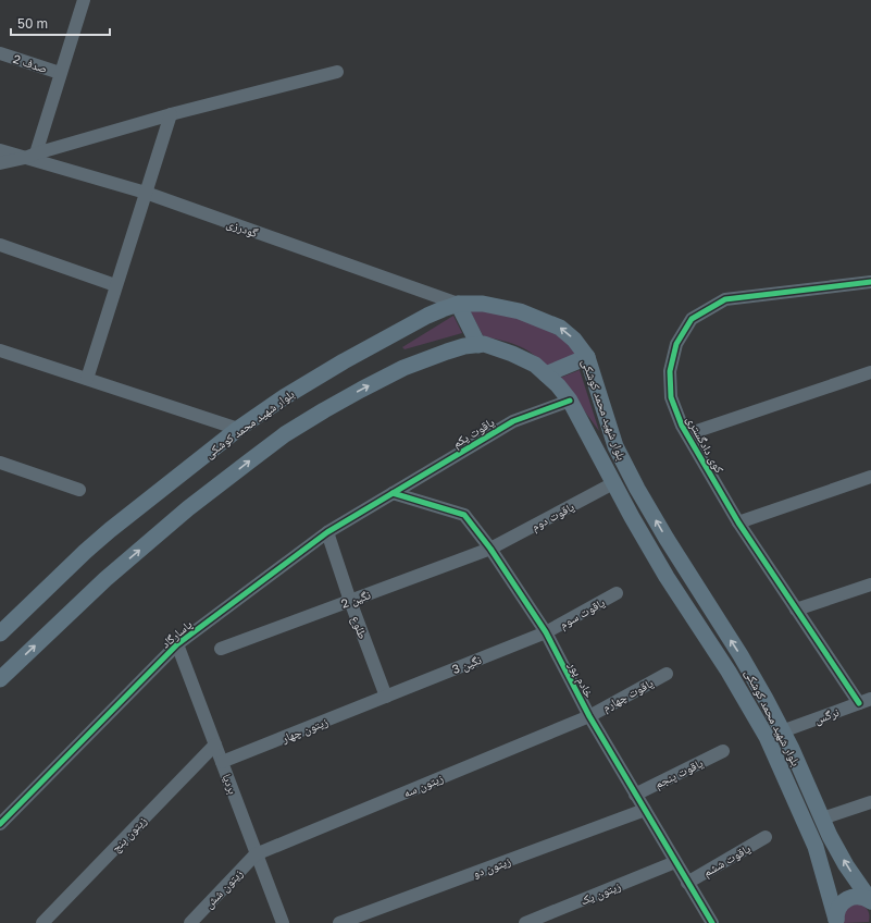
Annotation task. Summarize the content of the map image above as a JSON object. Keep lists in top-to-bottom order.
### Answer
{
  "streets": {
    "main road": ["بلوار شهید محمد کوشکی"],
    "street": [
      "صدف 2",
      "گودرزی",
      "یاقوت یکم",
      "کوی دادگستری",
      "یاقوت دوم",
      "نگین 2",
      "یاقوت سوم",
      "طلوع",
      "پاسارگاد",
      "نگین 3",
      "خادم پور",
      "یاقوت چهارم",
      "نرگس",
      "زیتون چهار",
      "یاقوت پنجم",
      "بردیا",
      "زیتون سه",
      "زیتون پنج",
      "یاقوت ششم",
      "زیتون دو",
      "زیتون شش",
      "زیتون یک"
    ]
  },
  "crossings": [
    ["گودرزی", "بلوار شهید محمد کوشکی"],
    ["بلوار شهید محمد کوشکی", "یاقوت یکم"],
    ["بلوار شهید محمد کوشکی", "یاقوت دوم"],
    ["بلوار شهید محمد کوشکی", "نرگس"],
    ["یاقوت یکم", "پاسارگاد"],
    ["یاقوت یکم", "خادم پور"],
    ["کوی دادگستری", "نرگس"],
    ["یاقوت دوم", "نگین 2"],
    ["یاقوت دوم", "خادم پور"],
    ["نگین 2", "طلوع"],
    ["نگین 2", "خادم پور"],
    ["یاقوت سوم", "نگین 3"],
    ["یاقوت سوم", "خادم پور"],
    ["طلوع", "پاسارگاد"],
    ["طلوع", "نگین 3"],
    ["طلوع", "زیتون چهار"],
    ["پاسارگاد", "خادم پور"],
    ["پاسارگاد", "بردیا"],
    ["نگین 3", "خادم پور"],
    ["نگین 3", "زیتون چهار"],
    ["خادم پور", "یاقوت چهارم"],
    ["خادم پور", "یاقوت پنجم"],
    ["خادم پور", "زیتون سه"],
    ["خادم پور", "یاقوت ششم"],
    ["خادم پور", "زیتون دو"],
    ["خادم پور", "زیتون یک"],
    ["یاقوت چهارم", "زیتون سه"],
    ["زیتون چهار", "بردیا"],
    ["بردیا", "زیتون سه"],
    ["بردیا", "زیتون پنج"],
    ["بردیا", "زیتون شش"],
    ["زیتون سه", "زیتون شش"]
  ],
  "scale_bar": "50 m"
}
